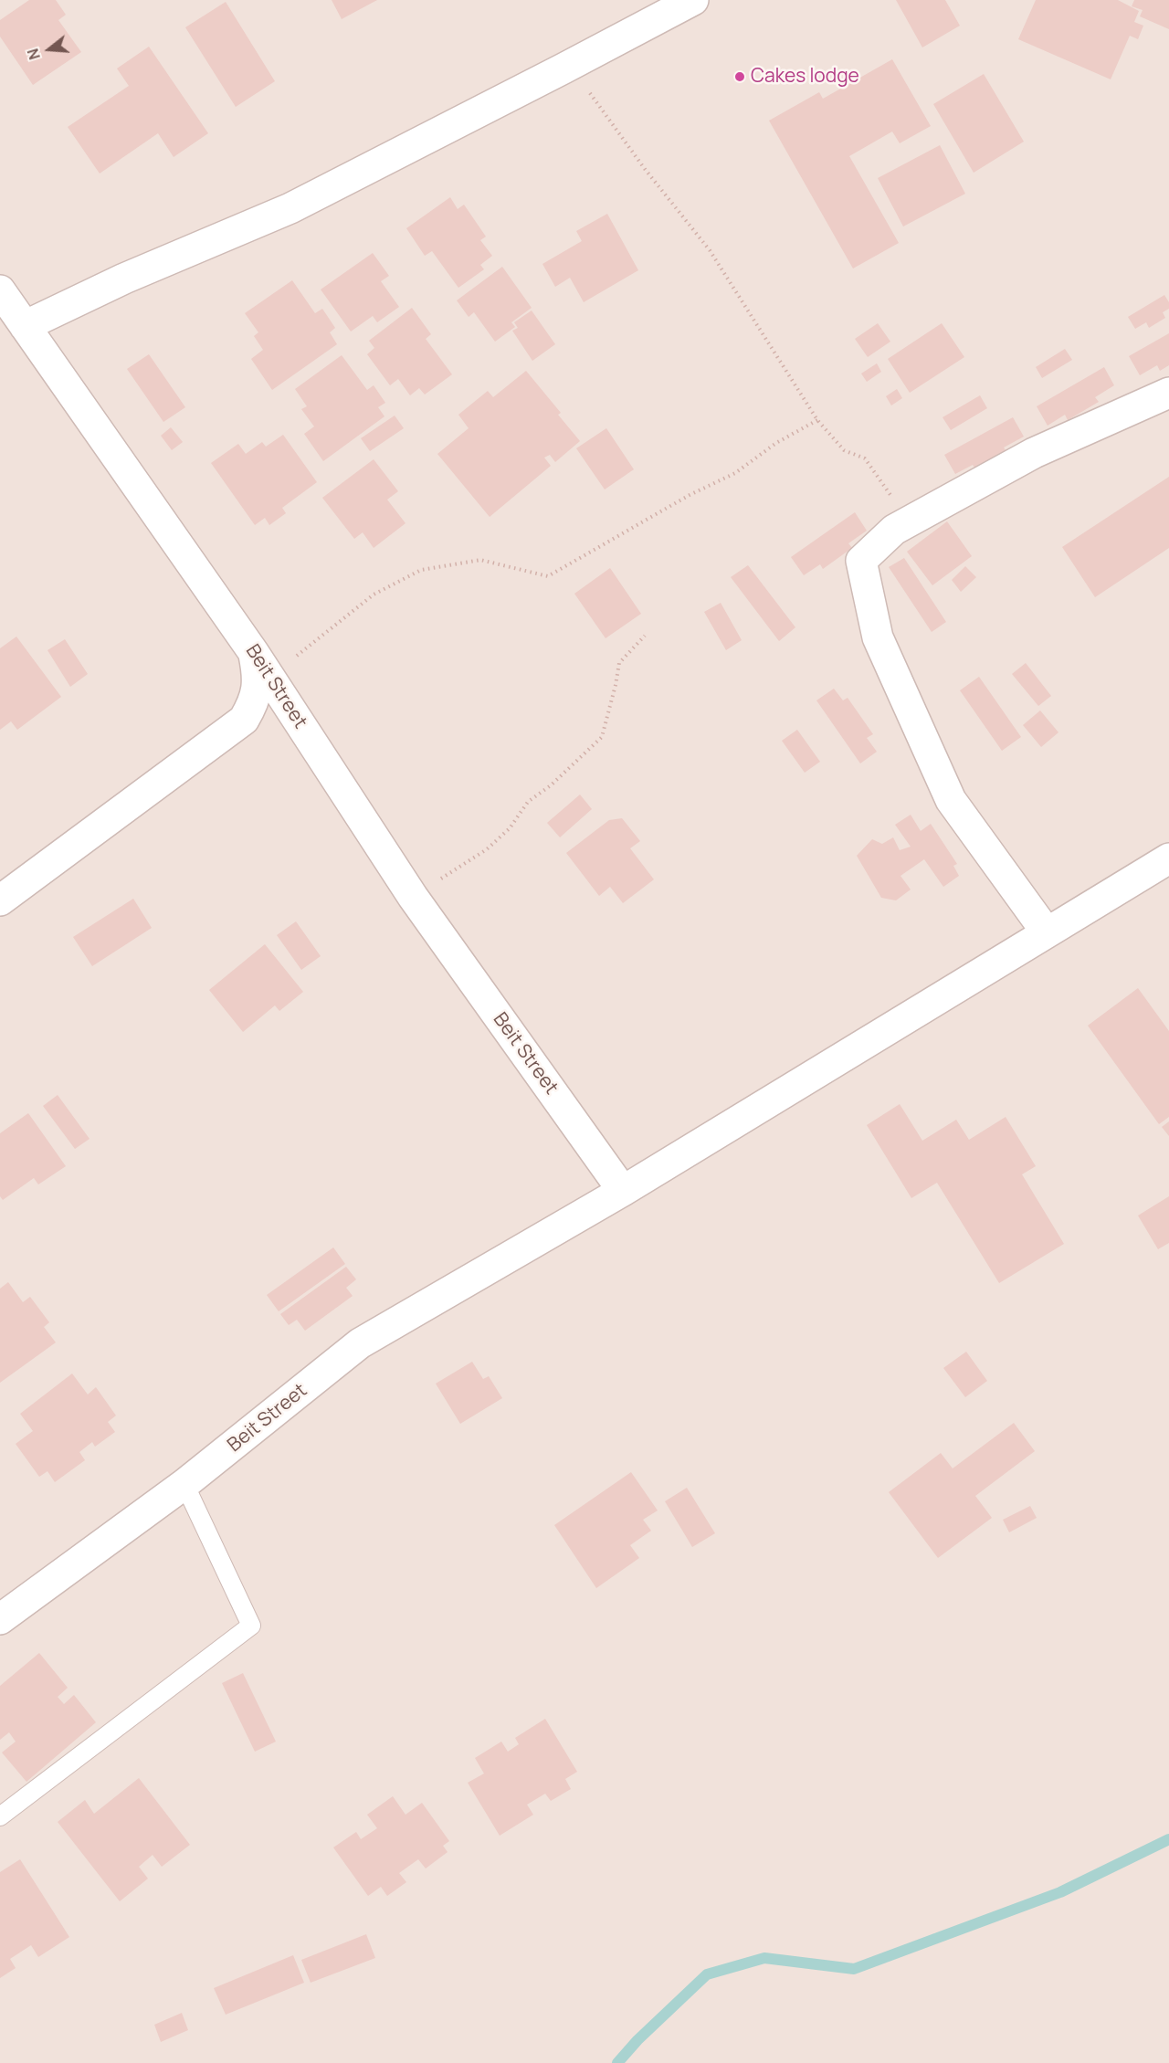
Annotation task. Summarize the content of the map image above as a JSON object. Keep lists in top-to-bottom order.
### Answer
{
  "streets": {
    "street": ["Beit Street"]
  },
  "places": ["Cakes lodge"],
  "north": "left"
}
